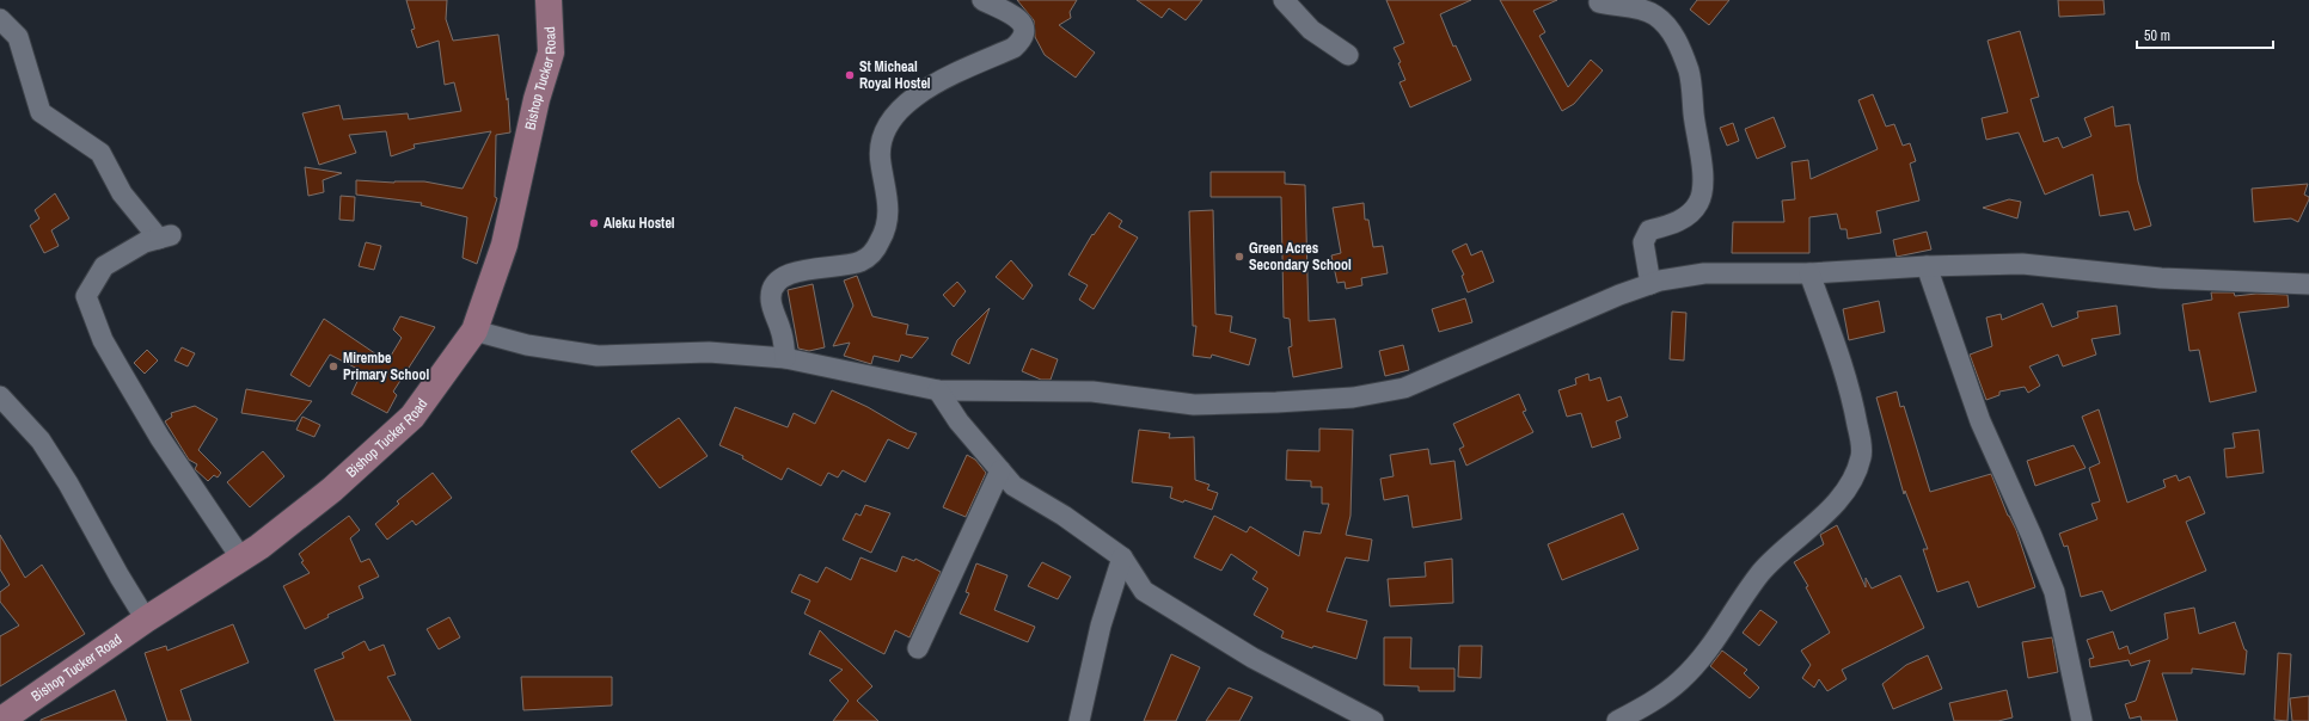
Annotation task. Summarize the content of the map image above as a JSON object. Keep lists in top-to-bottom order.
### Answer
{
  "streets": {
    "main road": ["Bishop Tucker Road"]
  },
  "places": [
    "St Micheal Royal Hostel",
    "Aleku Hostel",
    "Green Acres Secondary School",
    "Mirembe Primary School"
  ],
  "scale_bar": "50 m"
}
